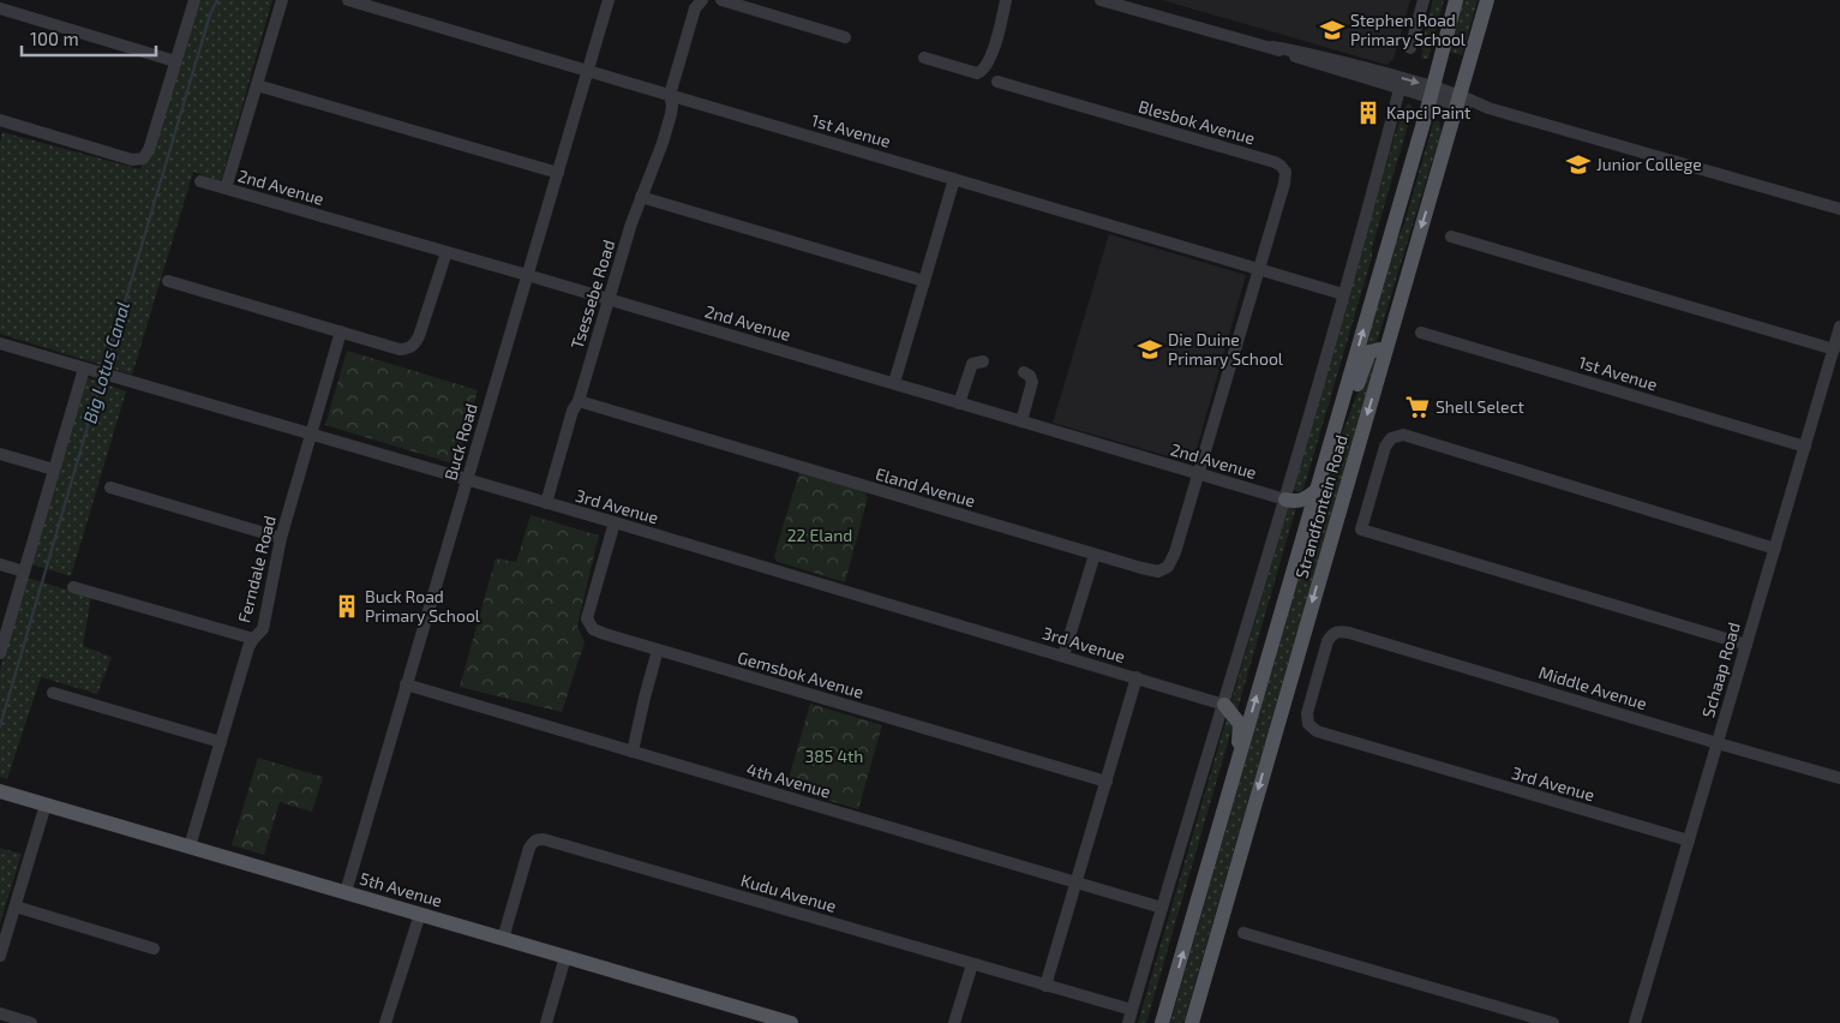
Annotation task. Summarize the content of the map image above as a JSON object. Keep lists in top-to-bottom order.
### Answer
{
  "streets": {
    "main road": ["Strandfontein Road", "5th Avenue"],
    "street": [
      "Blesbok Avenue",
      "1st Avenue",
      "2nd Avenue",
      "Tsessebe Road",
      "Buck Road",
      "Eland Avenue",
      "3rd Avenue",
      "Ferndale Road",
      "Schaap Road",
      "Gemsbok Avenue",
      "Middle Avenue",
      "4th Avenue",
      "Kudu Avenue"
    ]
  },
  "crossings": [
    ["Blesbok Avenue", "1st Avenue"],
    ["1st Avenue", "Tsessebe Road"],
    ["1st Avenue", "Buck Road"],
    ["1st Avenue", "Schaap Road"],
    ["2nd Avenue", "Tsessebe Road"],
    ["2nd Avenue", "Buck Road"],
    ["2nd Avenue", "Eland Avenue"],
    ["Tsessebe Road", "Eland Avenue"],
    ["Tsessebe Road", "3rd Avenue"],
    ["Buck Road", "3rd Avenue"],
    ["Buck Road", "4th Avenue"],
    ["Buck Road", "5th Avenue"],
    ["3rd Avenue", "Ferndale Road"],
    ["3rd Avenue", "Schaap Road"],
    ["3rd Avenue", "Gemsbok Avenue"],
    ["3rd Avenue", "Middle Avenue"],
    ["Ferndale Road", "5th Avenue"],
    ["Schaap Road", "Middle Avenue"],
    ["5th Avenue", "Kudu Avenue"]
  ],
  "water": ["Big Lotus Canal"],
  "parks": ["22 Eland", "385 4th"],
  "places": {
    "school or university": ["Stephen Road Primary School", "Junior College", "Die Duine Primary School"],
    "building": ["Kapci Paint", "Buck Road Primary School"],
    "supermarket": ["Shell Select"]
  },
  "scale_bar": "100 m"
}
